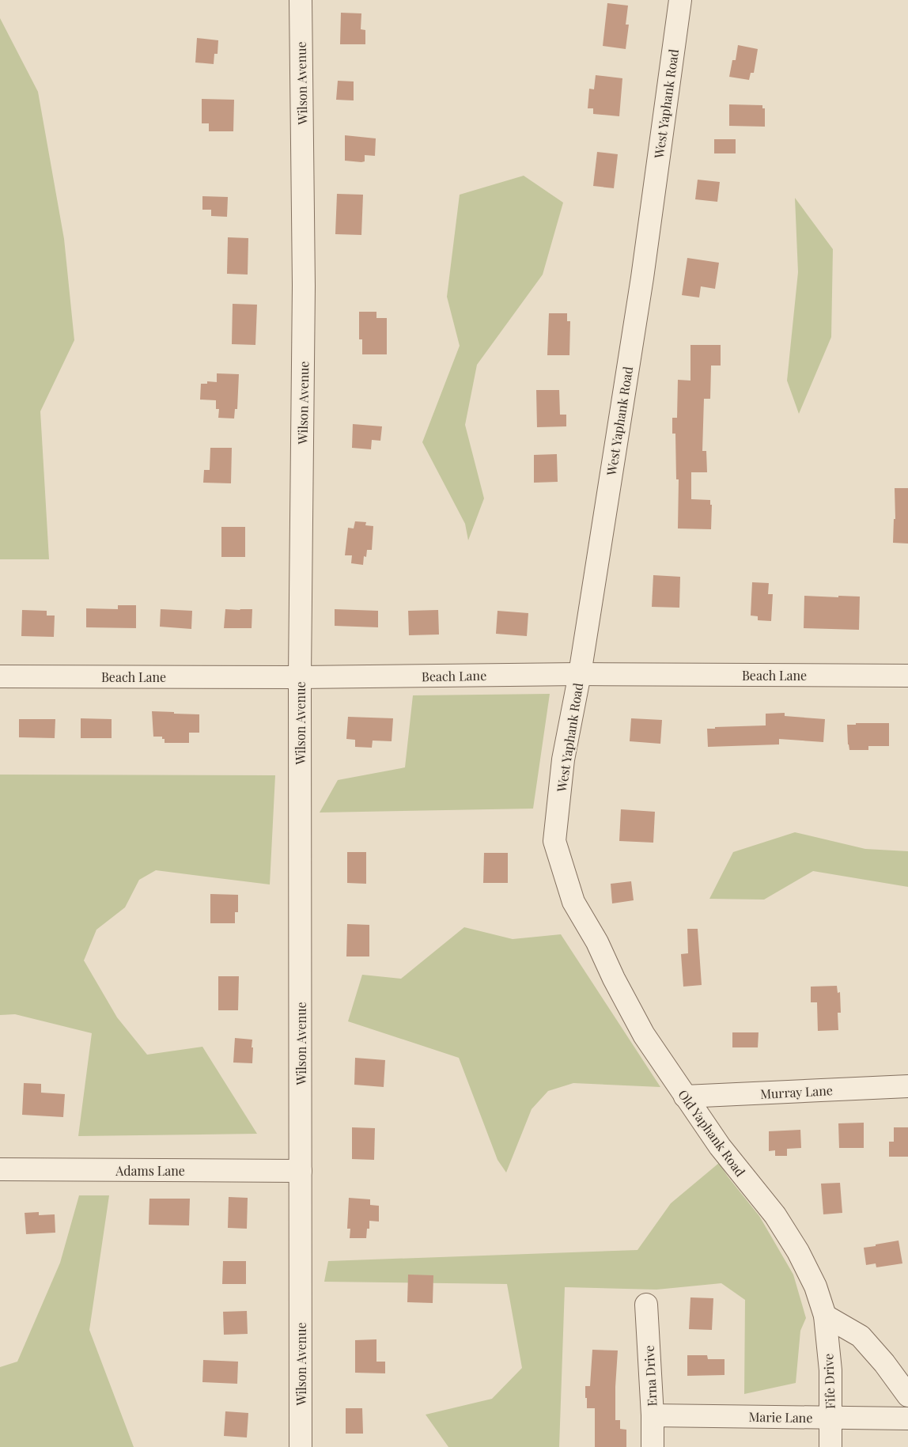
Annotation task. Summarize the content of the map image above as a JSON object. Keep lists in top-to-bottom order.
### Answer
{
  "streets": {
    "street": [
      "Wilson Avenue",
      "West Yaphank Road",
      "Beach Lane",
      "Murray Lane",
      "Old Yaphank Road",
      "Adams Lane",
      "Erna Drive",
      "Fife Drive",
      "Marie Lane"
    ]
  },
  "crossings": [
    ["Wilson Avenue", "Beach Lane"],
    ["Wilson Avenue", "Adams Lane"],
    ["West Yaphank Road", "Beach Lane"],
    ["West Yaphank Road", "Old Yaphank Road"],
    ["Murray Lane", "Old Yaphank Road"],
    ["Old Yaphank Road", "Fife Drive"],
    ["Erna Drive", "Marie Lane"],
    ["Fife Drive", "Marie Lane"]
  ]
}
